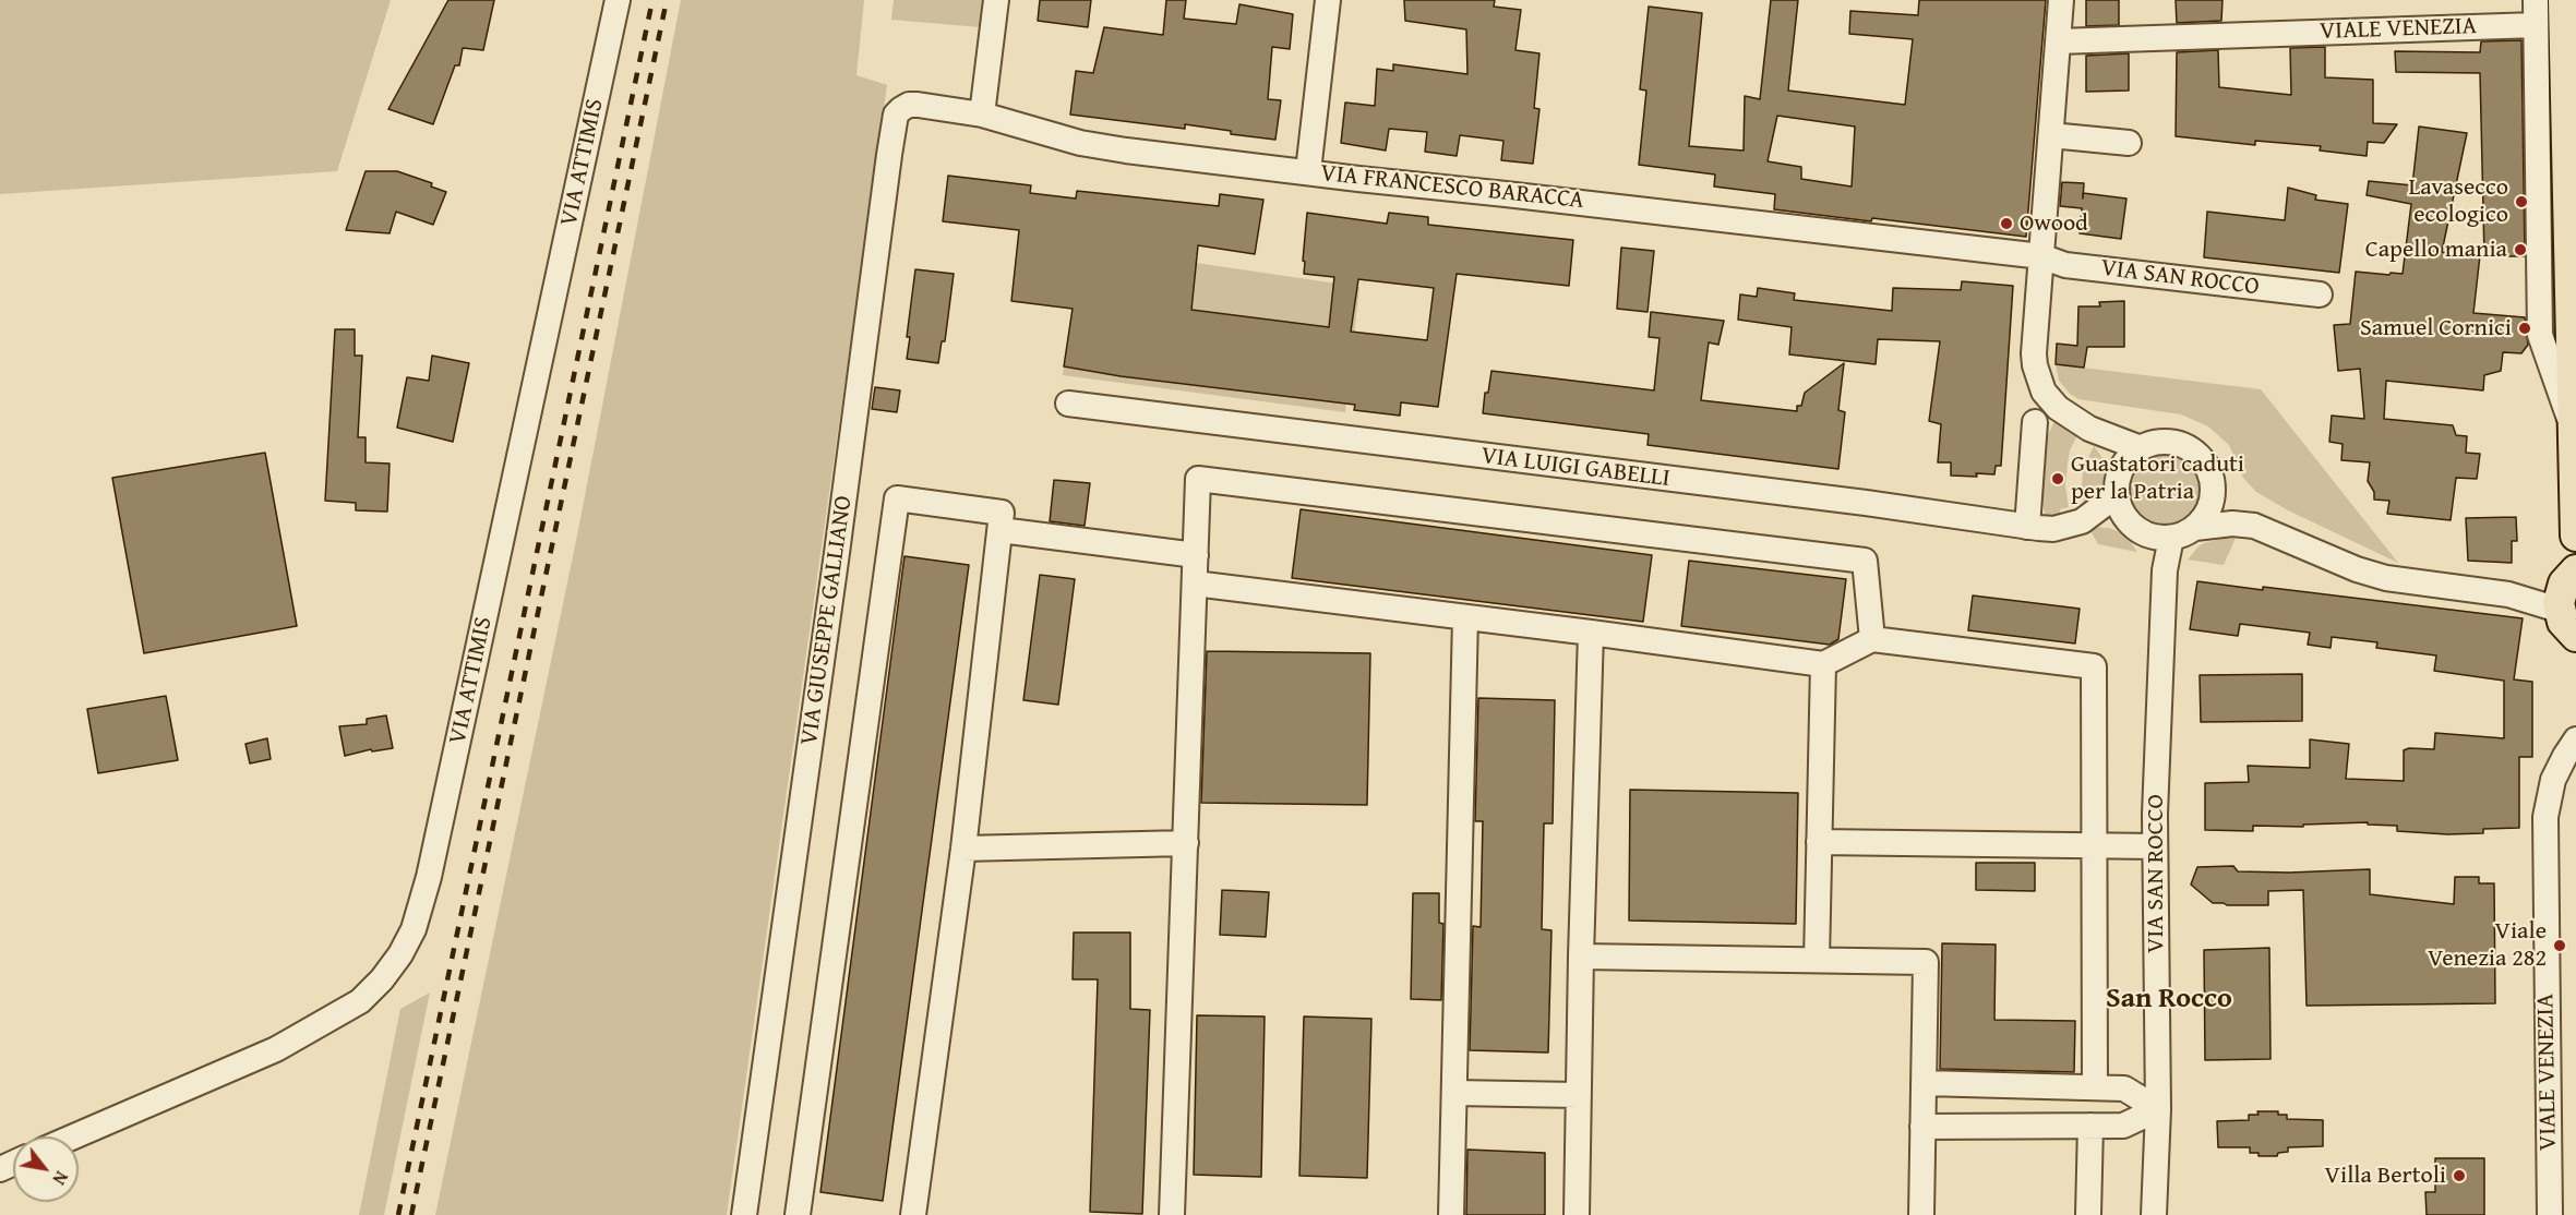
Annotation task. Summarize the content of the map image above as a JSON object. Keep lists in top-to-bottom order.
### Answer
{
  "streets": {
    "street": [
      "VIALE VENEZIA",
      "VIA ATTIMIS",
      "VIA FRANCESCO BARACCA",
      "VIA SAN ROCCO",
      "VIA LUIGI GABELLI",
      "VIA GIUSEPPE GALLIANO"
    ]
  },
  "crossings": [
    ["VIA FRANCESCO BARACCA", "VIA SAN ROCCO"],
    ["VIA FRANCESCO BARACCA", "VIA GIUSEPPE GALLIANO"],
    ["VIA SAN ROCCO", "VIA LUIGI GABELLI"]
  ],
  "districts": ["San Rocco"],
  "places": [
    "Lavasecco ecologico",
    "Owood",
    "Capello mania",
    "Samuel Cornici",
    "Guastatori caduti per la Patria",
    "Viale Venezia 282",
    "Villa Bertoli"
  ],
  "north": "bottom right"
}
